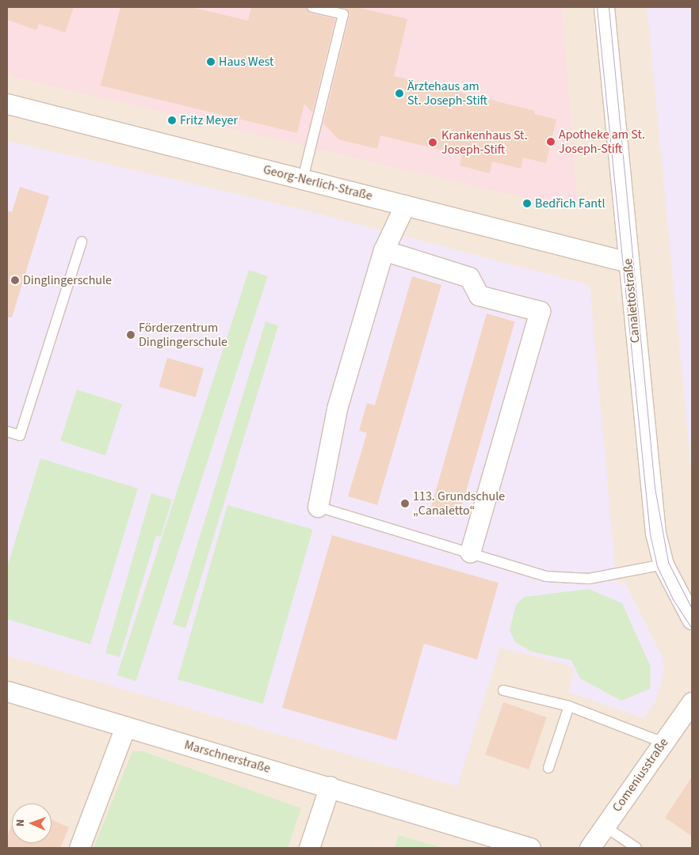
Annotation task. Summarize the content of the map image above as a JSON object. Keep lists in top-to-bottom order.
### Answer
{
  "streets": {
    "street": [
      "Georg-Nerlich-Straße",
      "Canalettostraße",
      "Marschnerstraße",
      "Comeniusstraße"
    ]
  },
  "crossings": [
    ["Georg-Nerlich-Straße", "Canalettostraße"]
  ],
  "places": [
    "Haus West",
    "Ärztehaus am St. Joseph-Stift",
    "Fritz Meyer",
    "Apotheke am St. Joseph-Stift",
    "Krankenhaus St. Joseph-Stift",
    "Bedřich Fantl",
    "Dinglingerschule",
    "Förderzentrum Dinglingerschule",
    "113. Grundschule „Canaletto“"
  ],
  "north": "left"
}
